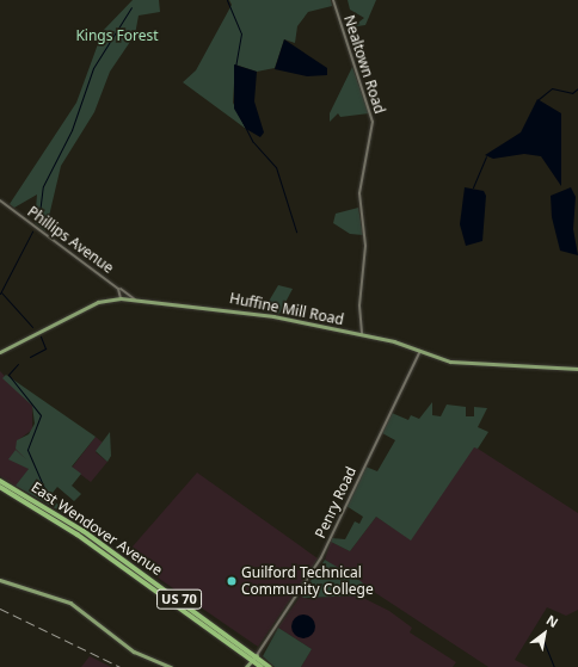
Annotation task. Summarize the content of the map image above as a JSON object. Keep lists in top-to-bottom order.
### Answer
{
  "streets": {
    "highway": ["East Wendover Avenue", "US 70"],
    "main road": ["Huffine Mill Road"],
    "street": ["Nealtown Road", "Phillips Avenue", "Penry Road"]
  },
  "crossings": [
    ["Nealtown Road", "Huffine Mill Road"],
    ["Phillips Avenue", "Huffine Mill Road"],
    ["Huffine Mill Road", "Penry Road"],
    ["Penry Road", "East Wendover Avenue"]
  ],
  "parks": ["Kings Forest"],
  "places": ["Guilford Technical Community College"],
  "north": "top right"
}
